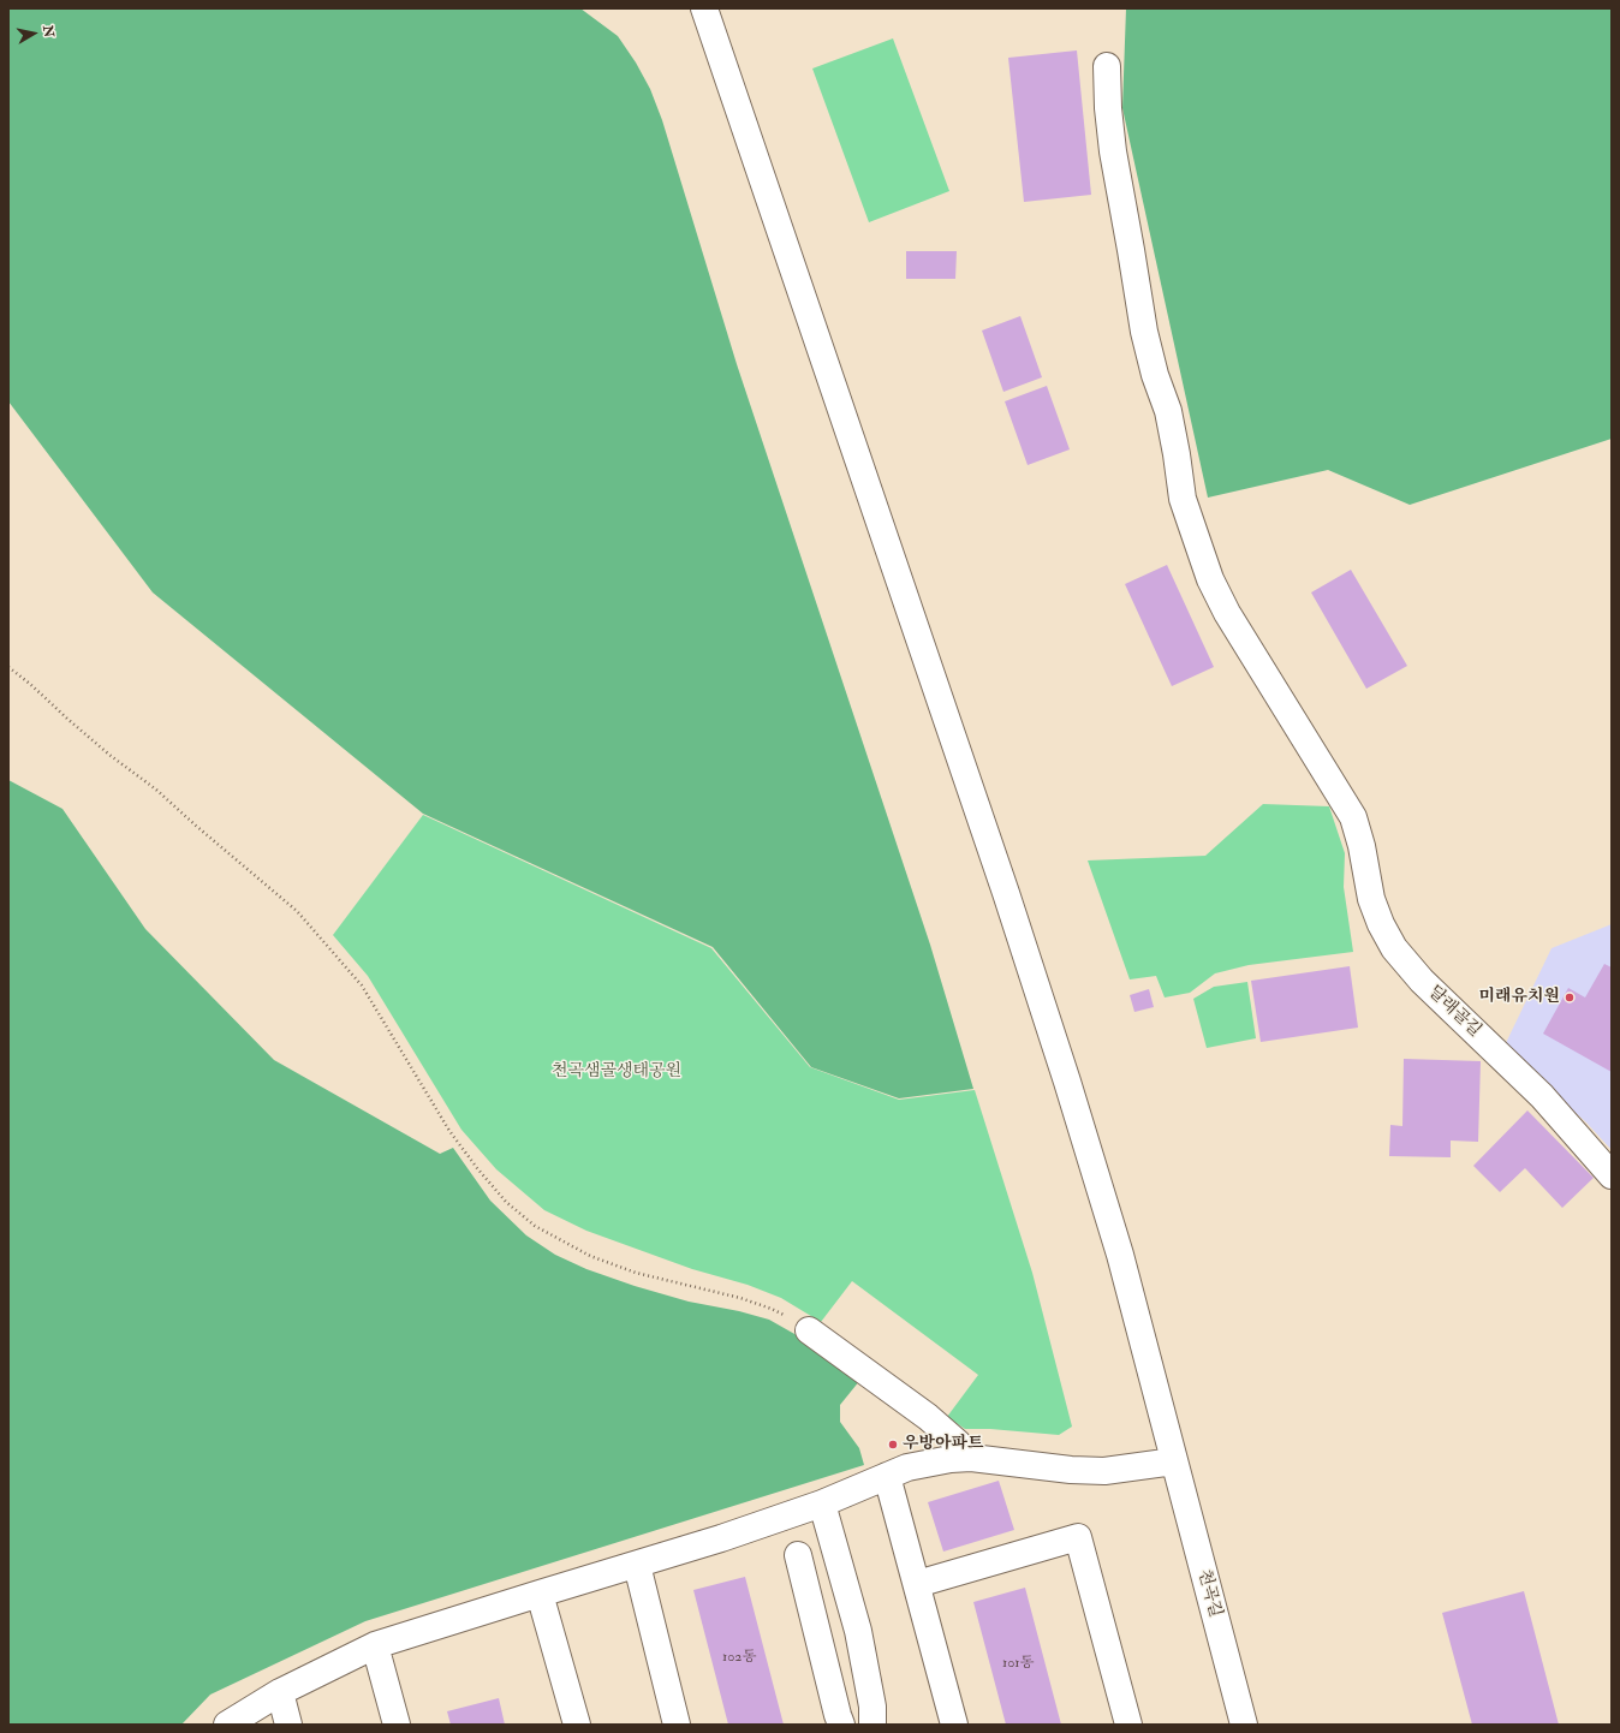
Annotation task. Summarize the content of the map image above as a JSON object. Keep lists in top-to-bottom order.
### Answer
{
  "streets": {
    "street": ["달래골길", "천곡길"]
  },
  "parks": ["천곡샘골생태공원"],
  "places": ["미래유치원", "우방아파트"],
  "house_numbers": ["102동", "101동"],
  "north": "right"
}
